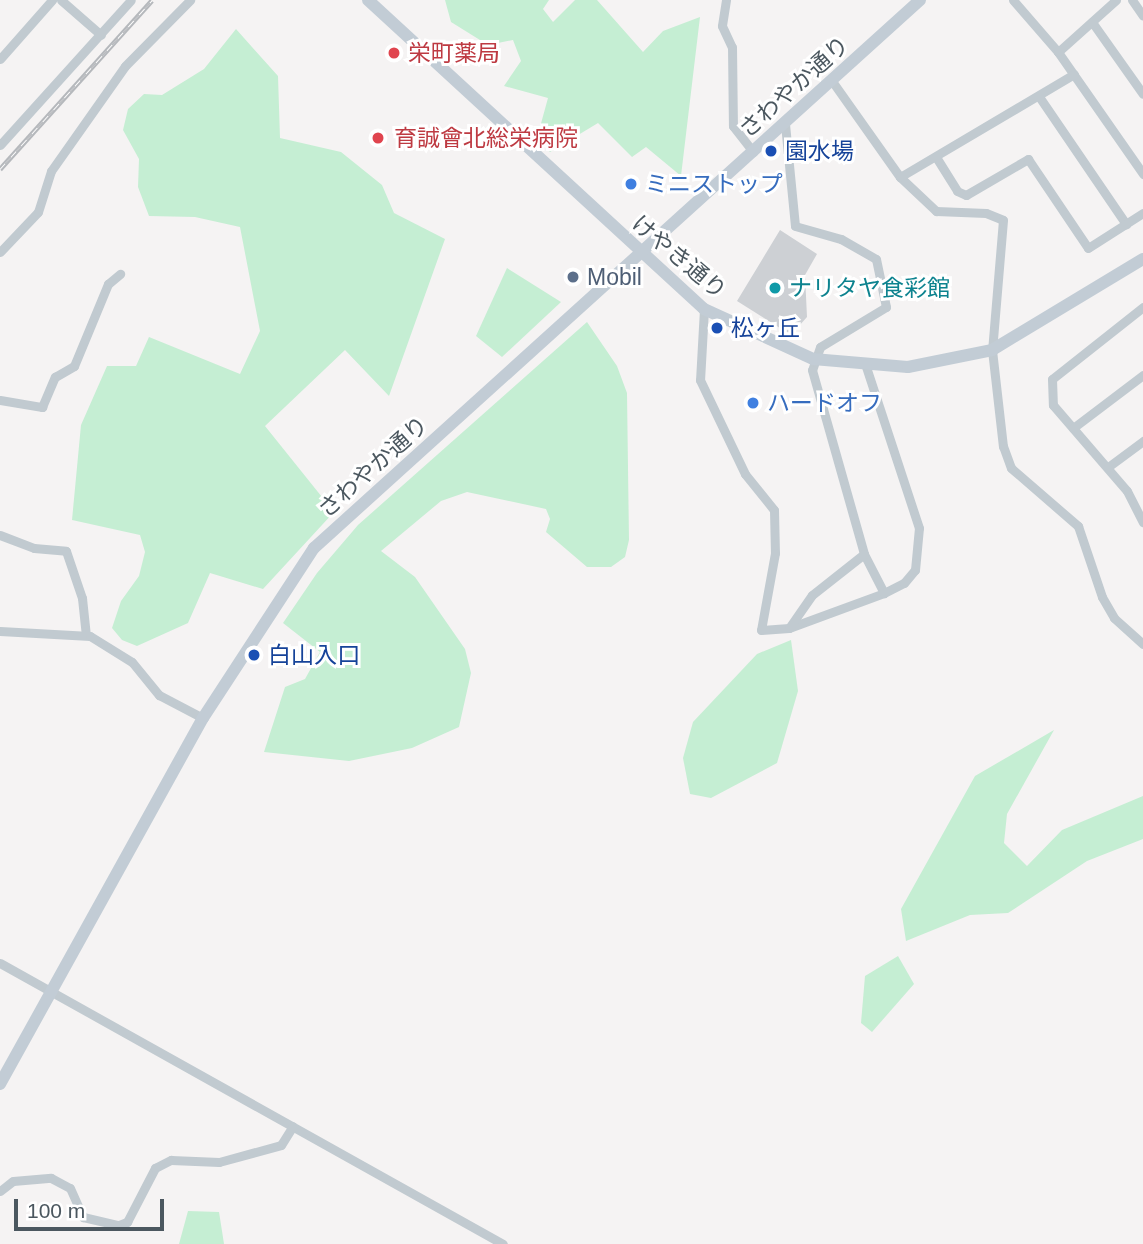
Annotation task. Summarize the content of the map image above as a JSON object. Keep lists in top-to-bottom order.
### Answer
{
  "streets": {
    "street": ["さわやか通り", "けやき通り"]
  },
  "crossings": [
    ["さわやか通り", "けやき通り"]
  ],
  "places": [
    "栄町薬局",
    "育誠會北総栄病院",
    "園水場",
    "ミニストップ",
    "Mobil",
    "ナリタヤ食彩館",
    "松ヶ丘",
    "ハードオフ",
    "白山入口"
  ],
  "scale_bar": "100 m"
}
